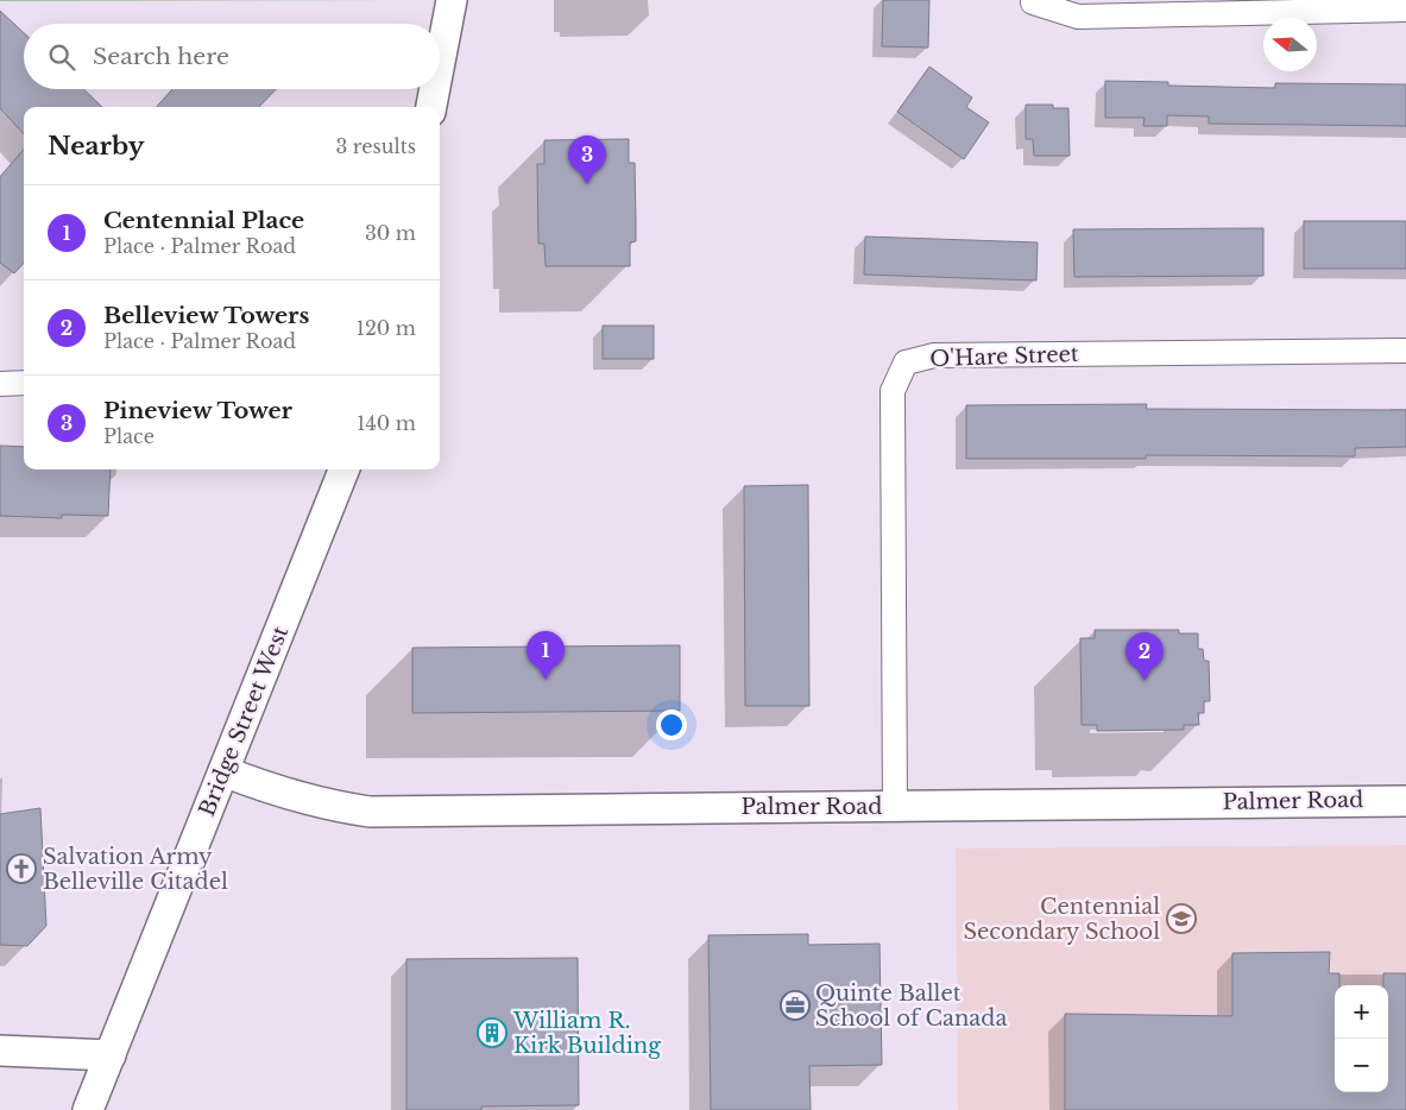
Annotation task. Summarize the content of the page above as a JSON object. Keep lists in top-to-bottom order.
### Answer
{
  "streets": {
    "street": ["O'Hare Street", "Bridge Street West", "Palmer Road"]
  },
  "crossings": [
    ["O'Hare Street", "Palmer Road"],
    ["Bridge Street West", "Palmer Road"]
  ],
  "places": {
    "church": ["Salvation Army Belleville Citadel"],
    "school or university": ["Centennial Secondary School"],
    "office": ["Quinte Ballet School of Canada"],
    "building": ["William R. Kirk Building"]
  },
  "north": "left",
  "page": {
    "search": "Search here",
    "heading": ["Nearby", "3 results"],
    "pins": ["3", "1", "2"],
    "list": [
      {
        "mark": "1",
        "name": "Centennial Place",
        "note": "Place · Palmer Road",
        "value": "30 m"
      },
      {
        "mark": "2",
        "name": "Belleview Towers",
        "note": "Place · Palmer Road",
        "value": "120 m"
      },
      {
        "mark": "3",
        "name": "Pineview Tower",
        "note": "Place",
        "value": "140 m"
      }
    ],
    "map_buttons": ["+", "−"]
  }
}
